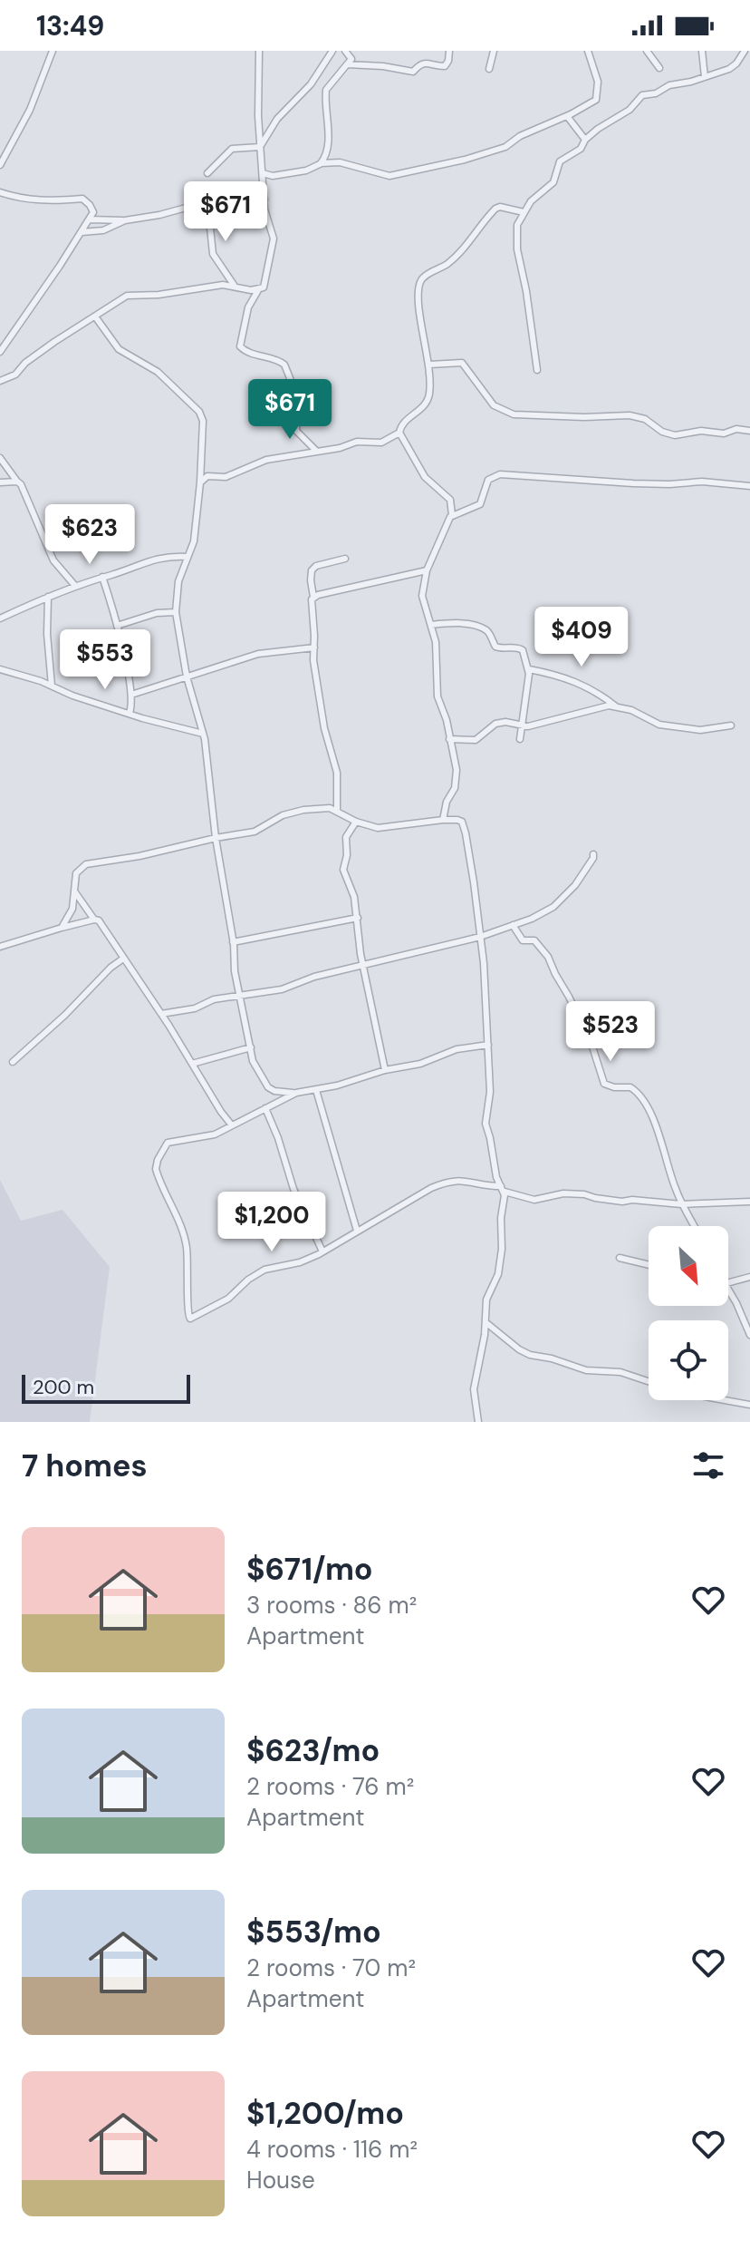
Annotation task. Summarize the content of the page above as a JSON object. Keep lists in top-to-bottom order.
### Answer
{
  "scale_bar": "200 m",
  "north": "bottom right",
  "page": {
    "status": "13:49",
    "price": [
      "$671",
      "$671",
      "$623",
      "$409",
      "$553",
      "$523",
      "$1,200"
    ],
    "scale": "200 m",
    "heading": "7 homes",
    "list": [
      {
        "name": "$671/mo",
        "note": "3 rooms · 86 m² · Apartment"
      },
      {
        "name": "$623/mo",
        "note": "2 rooms · 76 m² · Apartment"
      },
      {
        "name": "$553/mo",
        "note": "2 rooms · 70 m² · Apartment"
      },
      {
        "name": "$1,200/mo",
        "note": "4 rooms · 116 m² · House"
      }
    ]
  }
}
